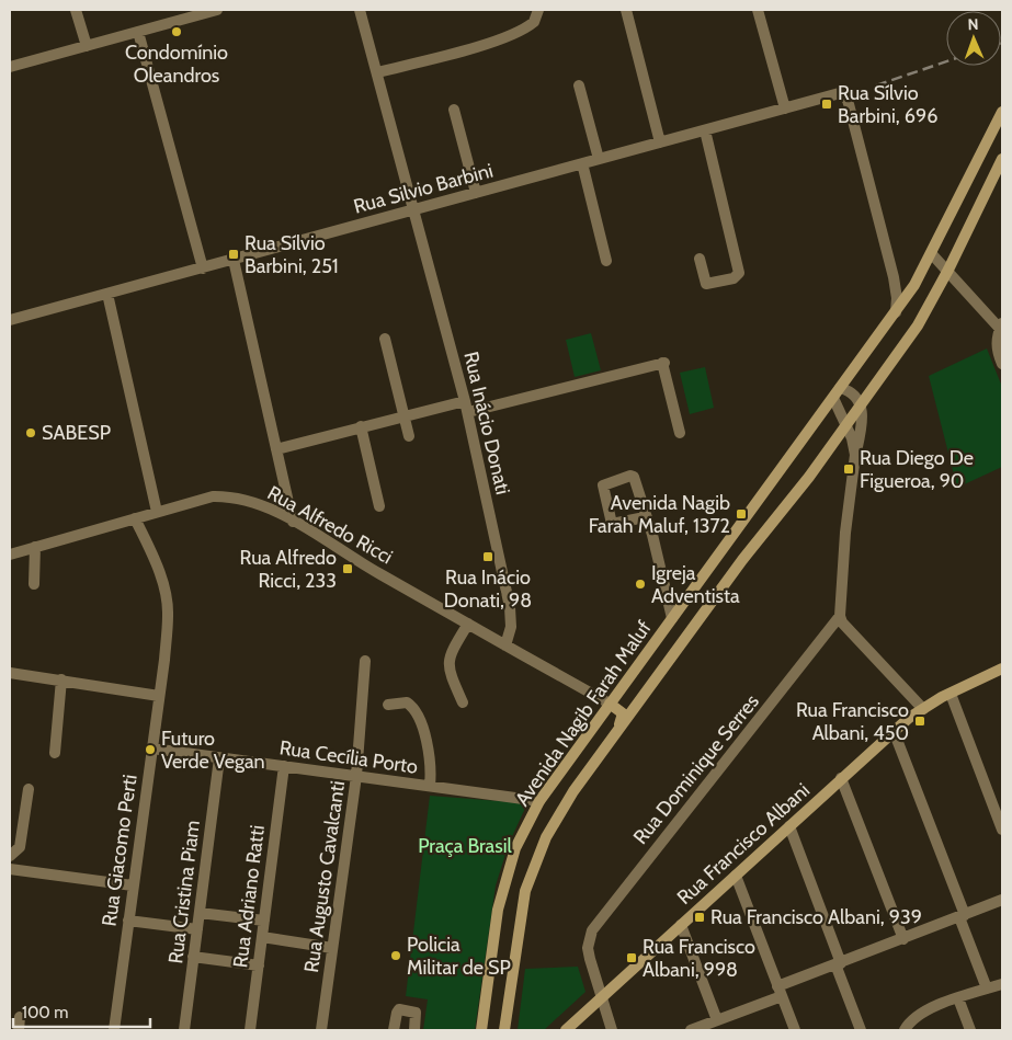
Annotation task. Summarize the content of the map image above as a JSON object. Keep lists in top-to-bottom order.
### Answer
{
  "streets": {
    "main road": ["Avenida Nagib Farah Maluf", "Rua Francisco Albani"],
    "street": [
      "Rua Silvio Barbini",
      "Rua Inácio Donati",
      "Rua Alfredo Ricci",
      "Rua Cecília Porto",
      "Rua Dominique Serres",
      "Rua Giacomo Perti",
      "Rua Augusto Cavalcanti",
      "Rua Cristina Piam",
      "Rua Adriano Ratti"
    ]
  },
  "crossings": [
    ["Rua Silvio Barbini", "Rua Inácio Donati"],
    ["Rua Inácio Donati", "Rua Alfredo Ricci"],
    ["Rua Alfredo Ricci", "Avenida Nagib Farah Maluf"],
    ["Rua Alfredo Ricci", "Rua Giacomo Perti"],
    ["Avenida Nagib Farah Maluf", "Rua Cecília Porto"],
    ["Rua Cecília Porto", "Rua Giacomo Perti"],
    ["Rua Cecília Porto", "Rua Augusto Cavalcanti"],
    ["Rua Cecília Porto", "Rua Cristina Piam"],
    ["Rua Cecília Porto", "Rua Adriano Ratti"],
    ["Rua Dominique Serres", "Rua Francisco Albani"]
  ],
  "parks": ["Praça Brasil"],
  "places": {
    "other": [
      "Condomínio Oleandros",
      "SABESP",
      "Igreja Adventista",
      "Futuro Verde Vegan",
      "Policia Militar de SP"
    ],
    "transit": [
      "Rua Sílvio Barbini, 696",
      "Rua Sílvio Barbini, 251",
      "Rua Diego De Figueroa, 90",
      "Avenida Nagib Farah Maluf, 1372",
      "Rua Inácio Donati, 98",
      "Rua Alfredo Ricci, 233",
      "Rua Francisco Albani, 450",
      "Rua Francisco Albani, 939",
      "Rua Francisco Albani, 998"
    ]
  },
  "scale_bar": "100 m",
  "north": "top"
}
